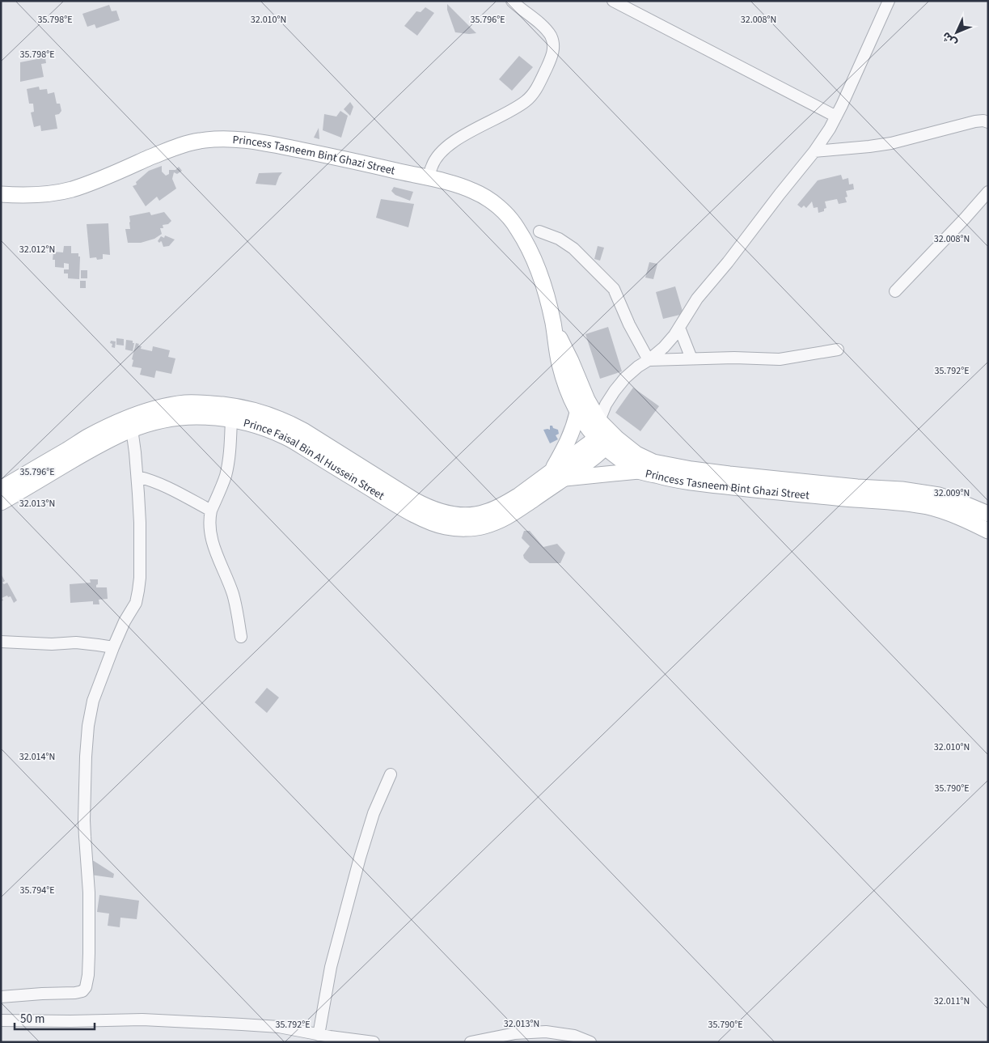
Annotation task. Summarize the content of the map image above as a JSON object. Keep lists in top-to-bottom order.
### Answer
{
  "streets": {
    "main road": ["Princess Tasneem Bint Ghazi Street", "Prince Faisal Bin Al Hussein Street"]
  },
  "crossings": [
    ["Princess Tasneem Bint Ghazi Street", "Prince Faisal Bin Al Hussein Street"]
  ],
  "scale_bar": "50 m",
  "north": "bottom left",
  "coordinates": [
    "35.798°E",
    "35.796°E",
    "32.010°N",
    "32.008°N",
    "32.012°N",
    "35.792°E",
    "32.009°N",
    "32.013°N",
    "32.014°N",
    "35.790°E",
    "35.794°E",
    "32.011°N"
  ]
}
